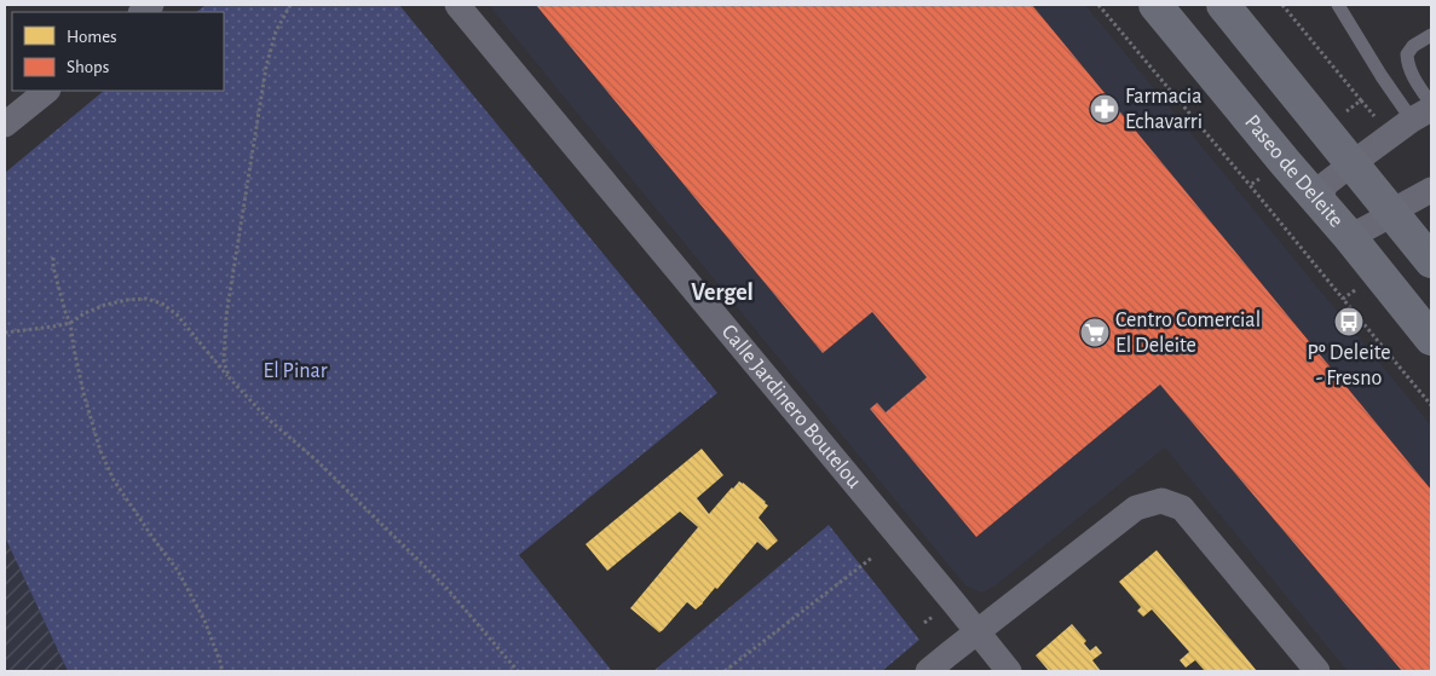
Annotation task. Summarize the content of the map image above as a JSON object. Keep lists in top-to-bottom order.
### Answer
{
  "streets": {
    "main road": ["Paseo de Deleite"],
    "street": ["Calle Jardinero Boutelou"]
  },
  "districts": ["Vergel"],
  "parks": ["El Pinar"],
  "places": {
    "pharmacy": ["Farmacia Echavarri"],
    "bus stop": ["Pº Deleite - Fresno"],
    "supermarket": ["Centro Comercial El Deleite"]
  },
  "legend": ["Homes", "Shops"]
}
